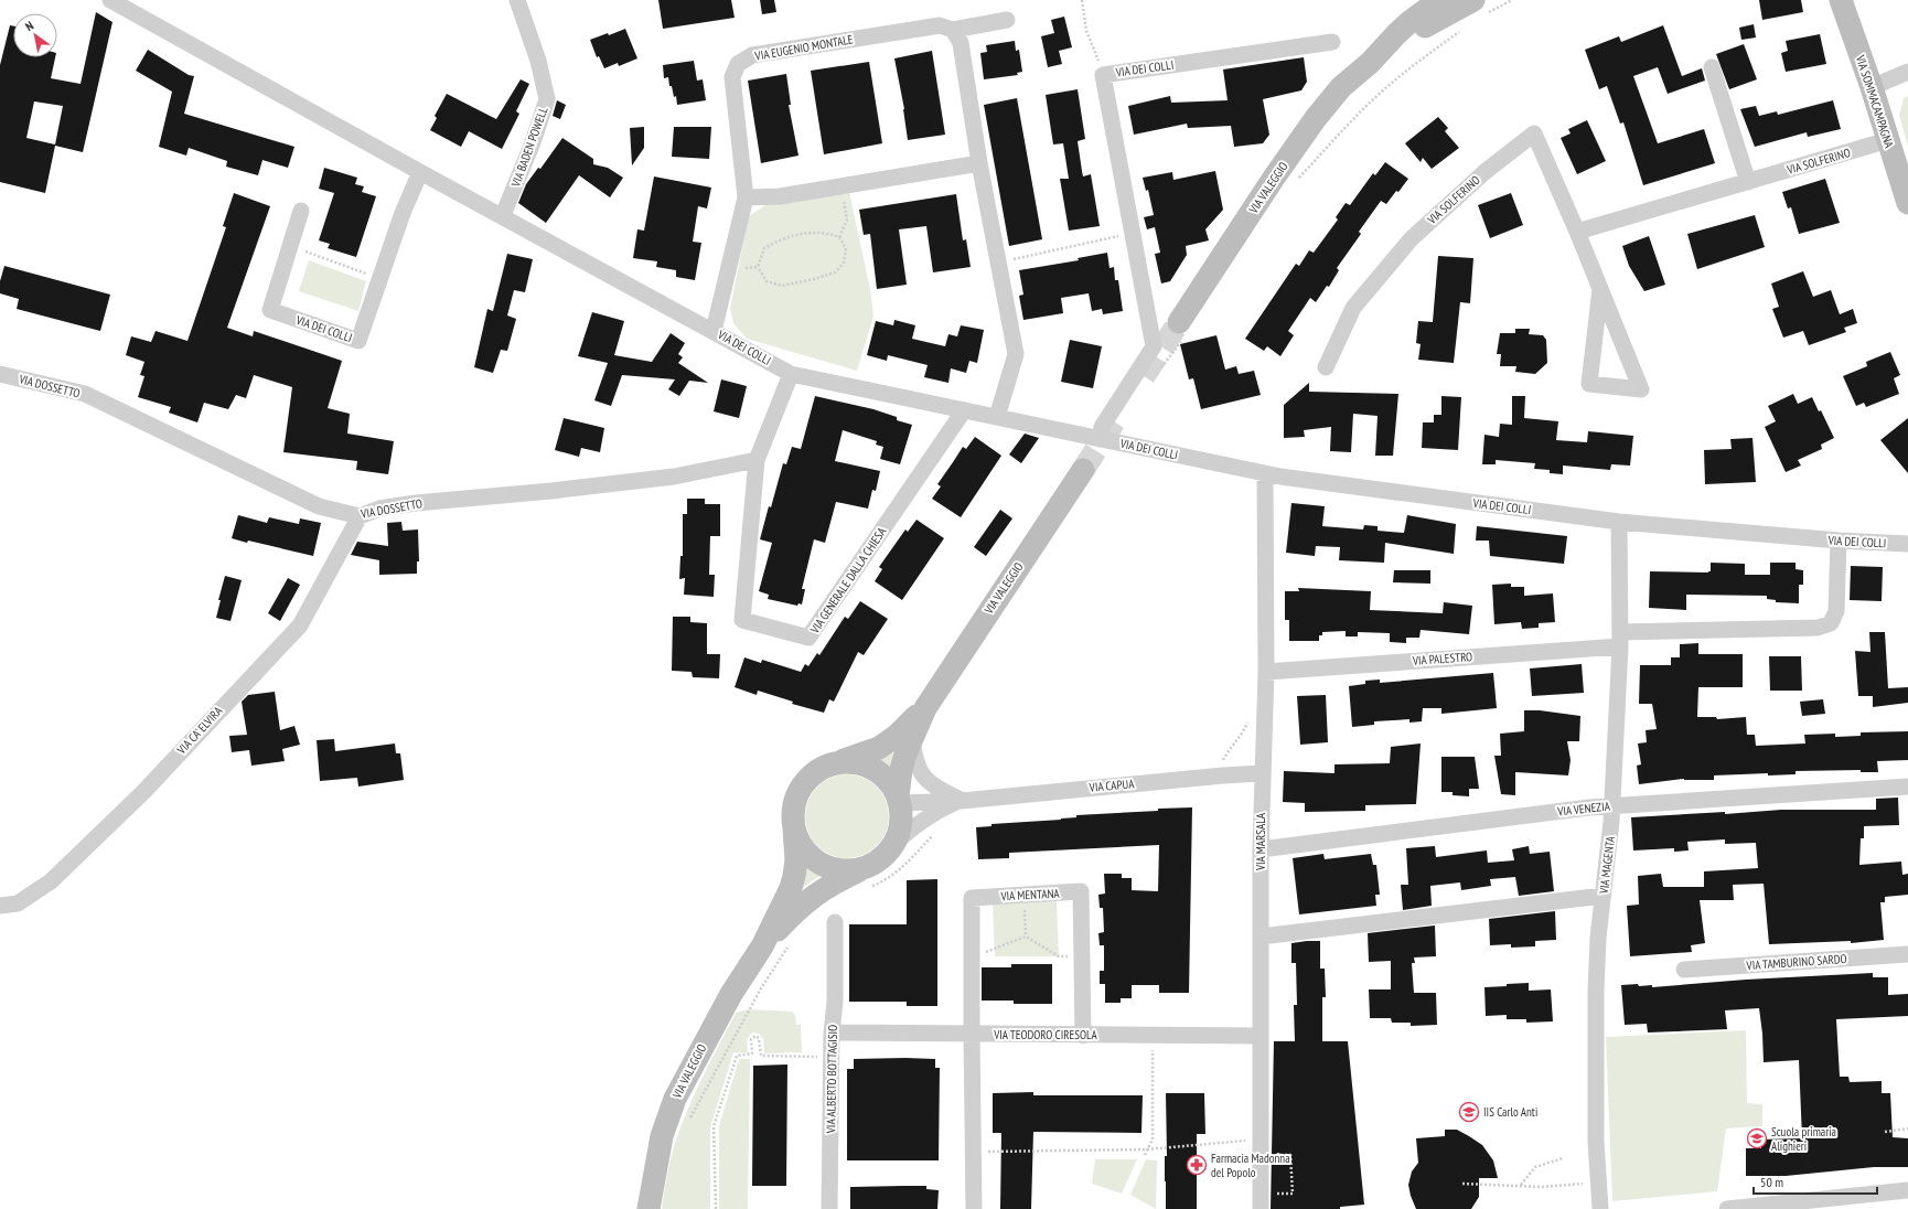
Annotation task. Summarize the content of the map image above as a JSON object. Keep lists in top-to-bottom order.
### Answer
{
  "streets": {
    "main road": ["VIA SOMMACAMPAGNA", "VIA VALEGGIO"],
    "street": [
      "VIA EUGENIO MONTALE",
      "VIA DEI COLLI",
      "VIA BADEN POWELL",
      "VIA SOLFERINO",
      "VIA DOSSETTO",
      "VIA GENERALE DALLA CHIESA",
      "VIA PALESTRO",
      "VIA CA' ELVIRA",
      "VIA CAPUA",
      "VIA VENEZIA",
      "VIA MARSALA",
      "VIA MAGENTA",
      "VIA MENTANA",
      "VIA TAMBURINO SARDO",
      "VIA TEODORO CIRESOLA",
      "VIA ALBERTO BOTTAGISIO"
    ]
  },
  "crossings": [
    ["VIA EUGENIO MONTALE", "VIA DEI COLLI"],
    ["VIA DEI COLLI", "VIA BADEN POWELL"],
    ["VIA DEI COLLI", "VIA GENERALE DALLA CHIESA"],
    ["VIA DEI COLLI", "VIA PALESTRO"],
    ["VIA DEI COLLI", "VIA MARSALA"],
    ["VIA DEI COLLI", "VIA MAGENTA"],
    ["VIA SOMMACAMPAGNA", "VIA SOLFERINO"],
    ["VIA VALEGGIO", "VIA CAPUA"],
    ["VIA DOSSETTO", "VIA GENERALE DALLA CHIESA"],
    ["VIA DOSSETTO", "VIA CA' ELVIRA"],
    ["VIA PALESTRO", "VIA MARSALA"],
    ["VIA PALESTRO", "VIA MAGENTA"],
    ["VIA CAPUA", "VIA MARSALA"],
    ["VIA VENEZIA", "VIA MARSALA"],
    ["VIA VENEZIA", "VIA MAGENTA"],
    ["VIA MARSALA", "VIA TEODORO CIRESOLA"],
    ["VIA MENTANA", "VIA TEODORO CIRESOLA"],
    ["VIA TEODORO CIRESOLA", "VIA ALBERTO BOTTAGISIO"]
  ],
  "places": {
    "school or university": ["IIS Carlo Anti", "Scuola primaria Alighieri"],
    "pharmacy": ["Farmacia Madonna del Popolo"]
  },
  "scale_bar": "50 m",
  "north": "top left"
}
